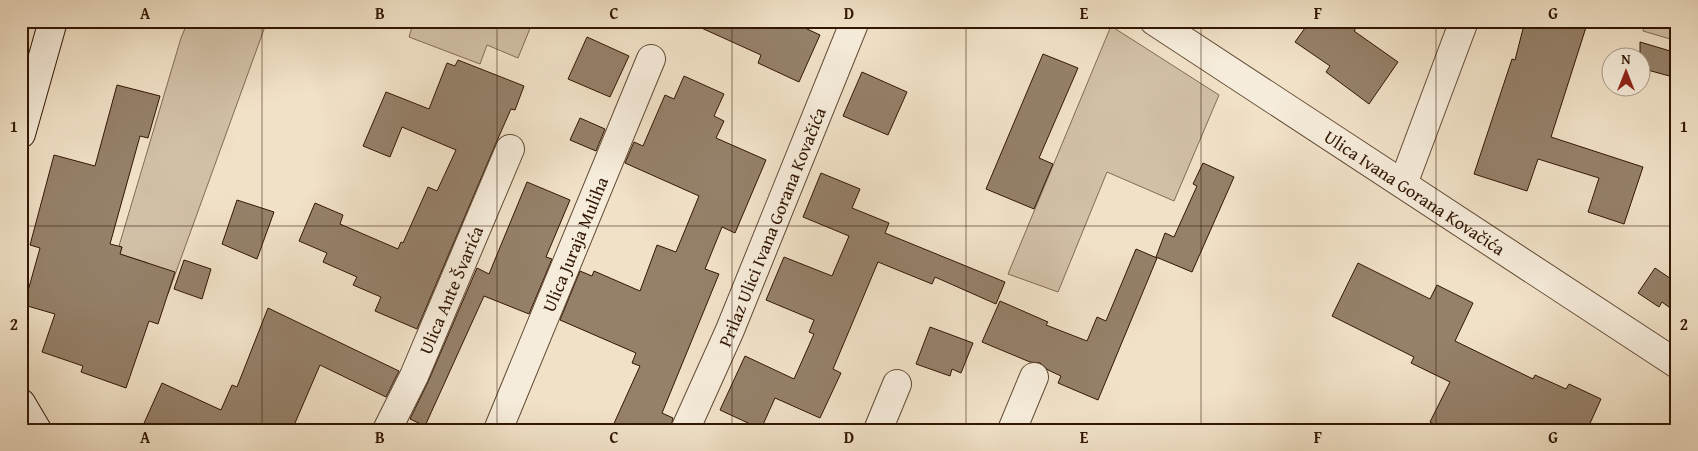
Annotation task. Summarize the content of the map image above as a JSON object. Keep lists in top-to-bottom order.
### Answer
{
  "streets": {
    "street": [
      "Ulica Ivana Gorana Kovačića",
      "Prilaz Ulici Ivana Gorana Kovačića",
      "Ulica Juraja Muliha",
      "Ulica Ante Švarića"
    ]
  },
  "north": "top",
  "grid": {
    "columns": [
      "A",
      "B",
      "C",
      "D",
      "E",
      "F",
      "G"
    ],
    "rows": ["1", "2"]
  }
}
